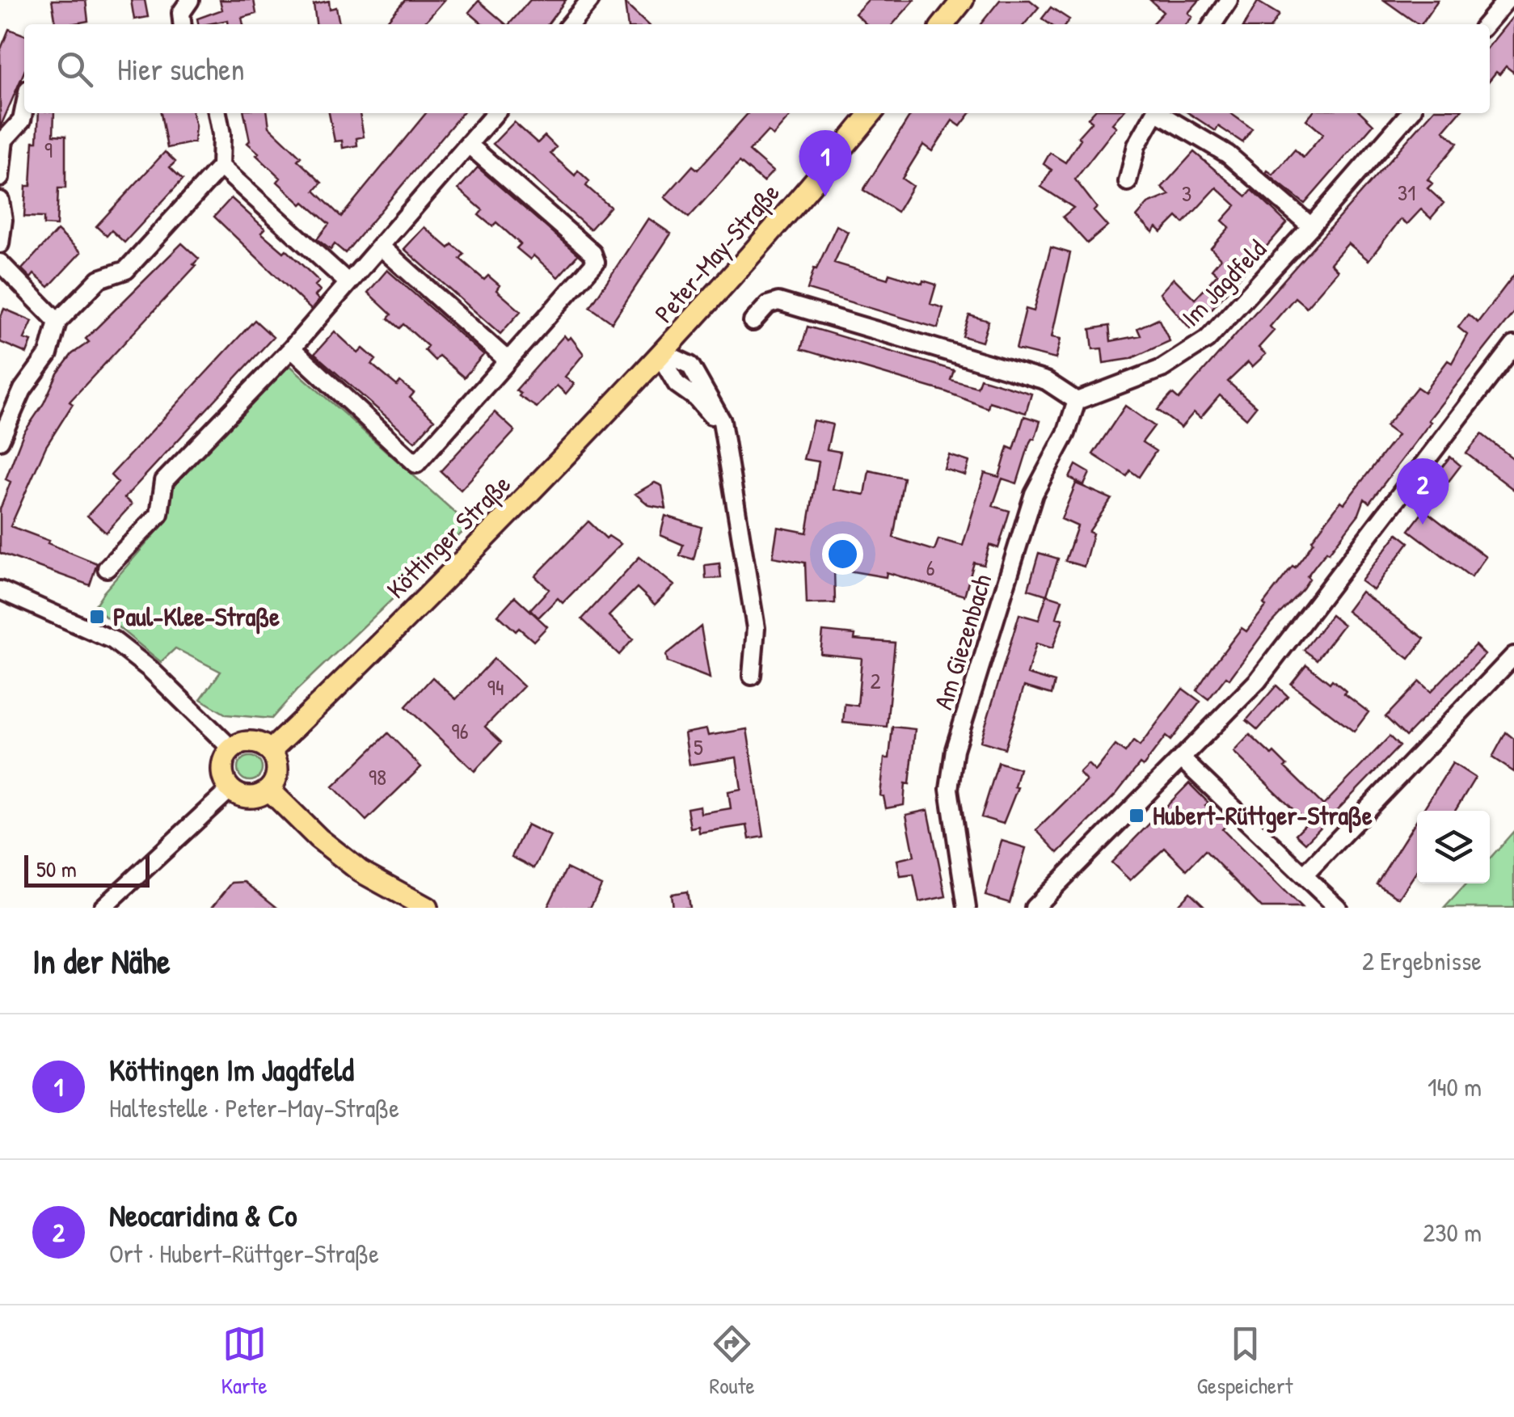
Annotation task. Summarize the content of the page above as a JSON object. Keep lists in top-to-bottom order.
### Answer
{
  "streets": {
    "main road": ["Peter-May-Straße", "Köttinger Straße"],
    "street": ["Im Jagdfeld", "Am Giezenbach"]
  },
  "crossings": [
    ["Peter-May-Straße", "Köttinger Straße"],
    ["Im Jagdfeld", "Am Giezenbach"]
  ],
  "places": {
    "transit": ["Paul-Klee-Straße", "Hubert-Rüttger-Straße"]
  },
  "house_numbers": [
    "9",
    "31",
    "3",
    "6",
    "2",
    "94",
    "96",
    "5",
    "98"
  ],
  "scale_bar": "50 m",
  "page": {
    "search": "Hier suchen",
    "pins": ["1", "2"],
    "scale": "50 m",
    "heading": ["In der Nähe", "2 Ergebnisse"],
    "list": [
      {
        "mark": "1",
        "name": "Köttingen Im Jagdfeld",
        "note": "Haltestelle · Peter-May-Straße",
        "value": "140 m"
      },
      {
        "mark": "2",
        "name": "Neocaridina & Co",
        "note": "Ort · Hubert-Rüttger-Straße",
        "value": "230 m"
      }
    ],
    "nav": ["Karte", "Route", "Gespeichert"]
  }
}
